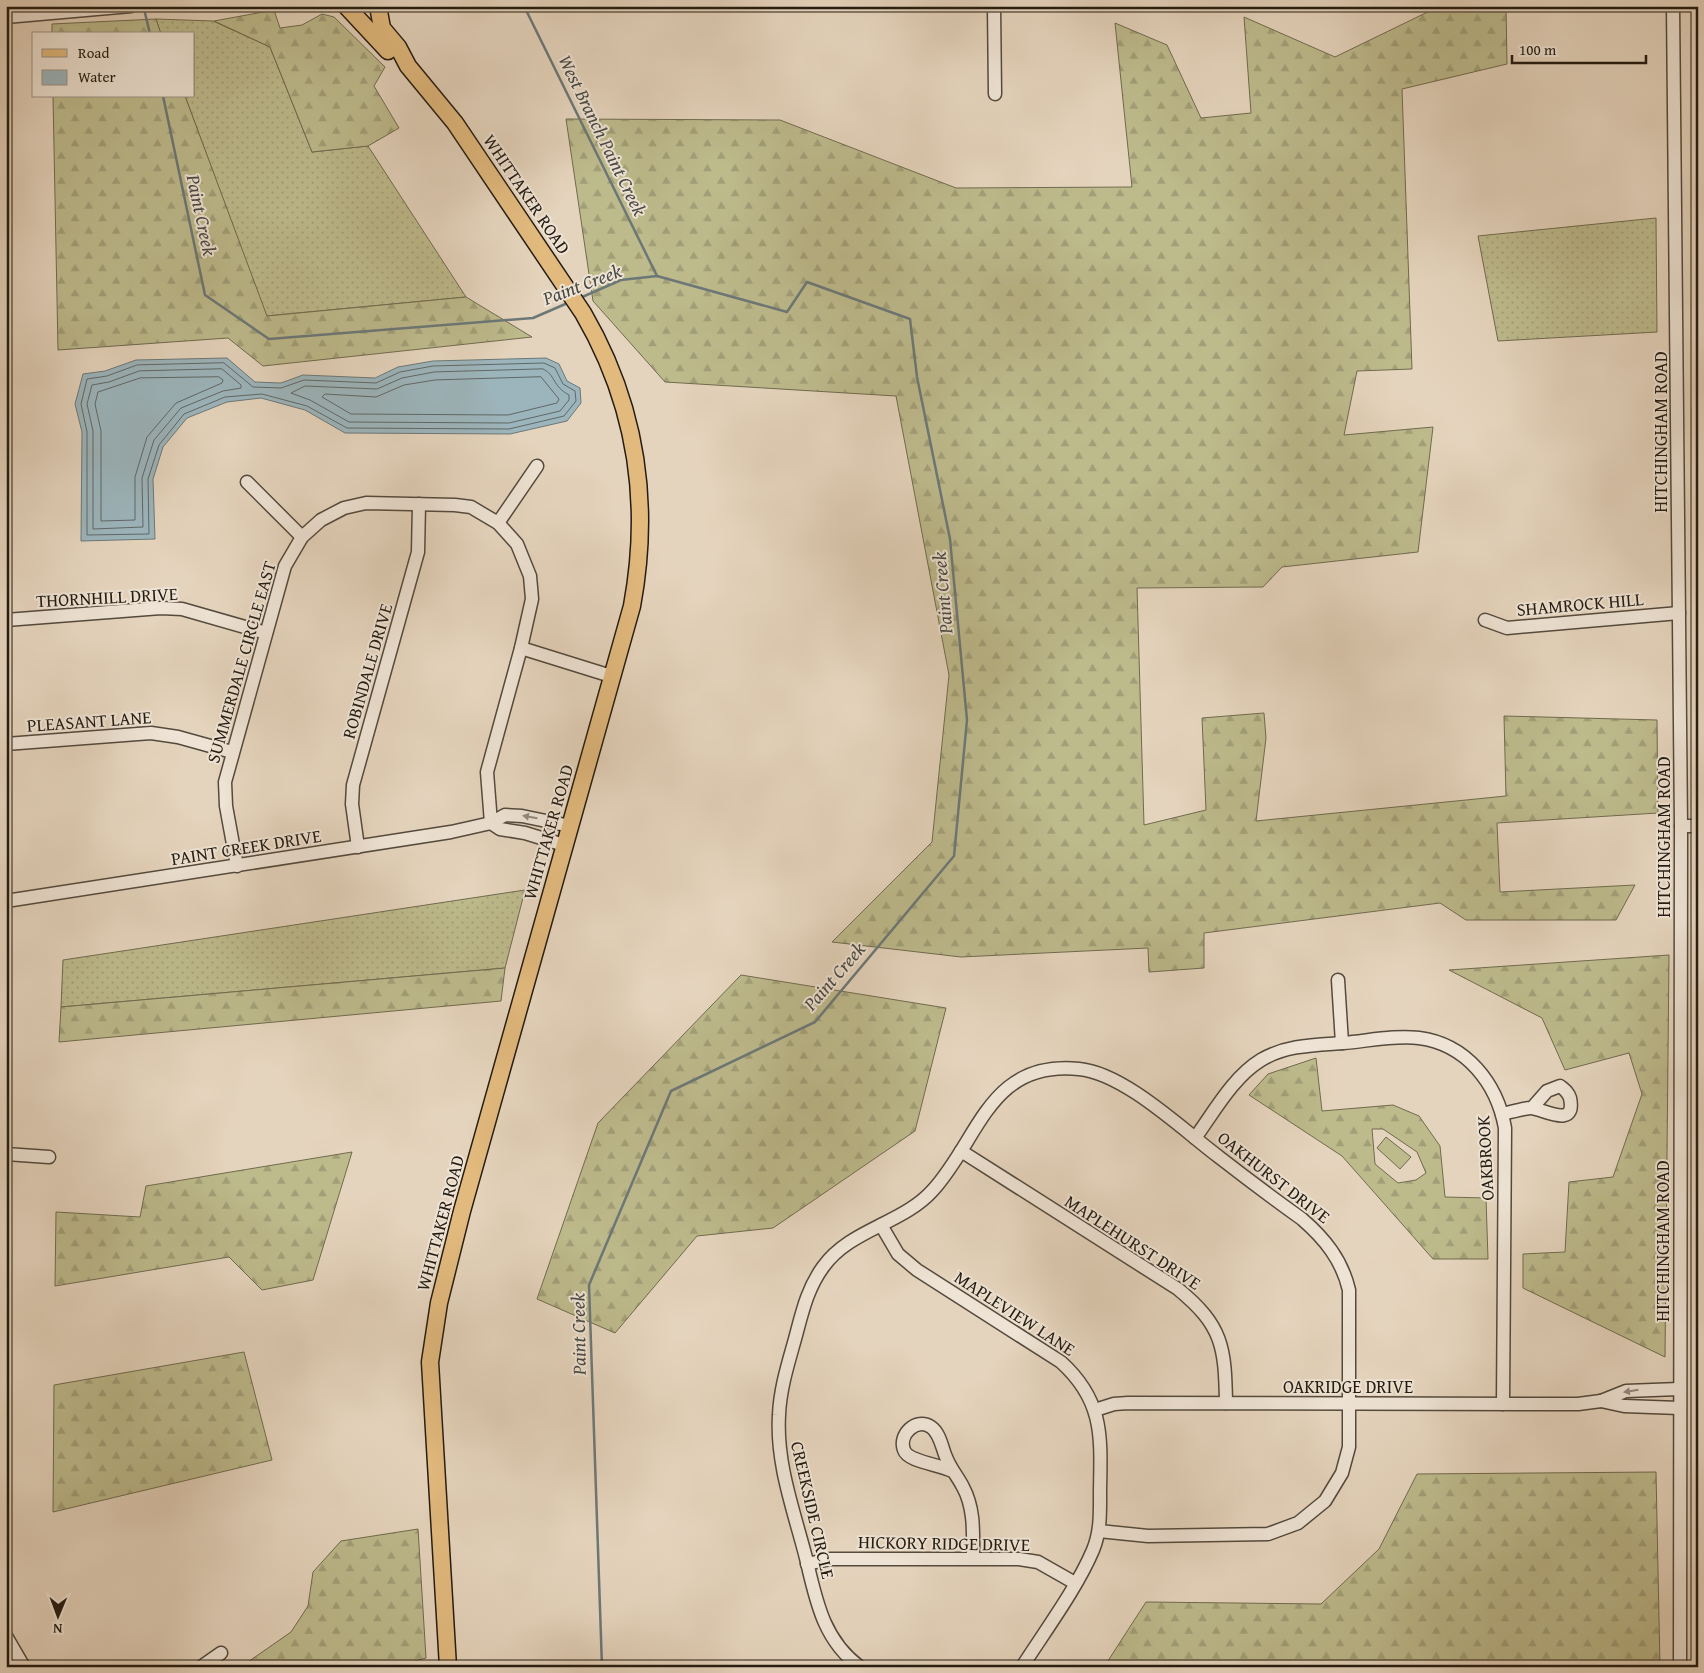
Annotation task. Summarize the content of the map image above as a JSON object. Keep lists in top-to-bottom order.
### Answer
{
  "streets": {
    "main road": ["WHITTAKER ROAD"],
    "street": [
      "HITCHINGHAM ROAD",
      "THORNHILL DRIVE",
      "SHAMROCK HILL",
      "SUMMERDALE CIRCLE EAST",
      "ROBINDALE DRIVE",
      "PLEASANT LANE",
      "PAINT CREEK DRIVE",
      "OAKBROOK",
      "OAKHURST DRIVE",
      "MAPLEHURST DRIVE",
      "MAPLEVIEW LANE",
      "OAKRIDGE DRIVE",
      "CREEKSIDE CIRCLE",
      "HICKORY RIDGE DRIVE"
    ]
  },
  "crossings": [
    ["WHITTAKER ROAD", "PAINT CREEK DRIVE"],
    ["HITCHINGHAM ROAD", "SHAMROCK HILL"],
    ["HITCHINGHAM ROAD", "OAKRIDGE DRIVE"],
    ["THORNHILL DRIVE", "SUMMERDALE CIRCLE EAST"],
    ["SUMMERDALE CIRCLE EAST", "ROBINDALE DRIVE"],
    ["SUMMERDALE CIRCLE EAST", "PLEASANT LANE"],
    ["SUMMERDALE CIRCLE EAST", "PAINT CREEK DRIVE"],
    ["ROBINDALE DRIVE", "PAINT CREEK DRIVE"],
    ["OAKBROOK", "OAKHURST DRIVE"],
    ["OAKBROOK", "OAKRIDGE DRIVE"],
    ["OAKHURST DRIVE", "MAPLEHURST DRIVE"],
    ["OAKHURST DRIVE", "MAPLEVIEW LANE"],
    ["OAKHURST DRIVE", "OAKRIDGE DRIVE"],
    ["OAKHURST DRIVE", "CREEKSIDE CIRCLE"],
    ["MAPLEHURST DRIVE", "OAKRIDGE DRIVE"],
    ["MAPLEHURST DRIVE", "CREEKSIDE CIRCLE"],
    ["MAPLEVIEW LANE", "OAKRIDGE DRIVE"],
    ["MAPLEVIEW LANE", "CREEKSIDE CIRCLE"],
    ["MAPLEVIEW LANE", "HICKORY RIDGE DRIVE"],
    ["CREEKSIDE CIRCLE", "HICKORY RIDGE DRIVE"]
  ],
  "water": ["West Branch Paint Creek", "Paint Creek"],
  "legend": ["Road", "Water"],
  "scale_bar": "100 m",
  "north": "bottom"
}
